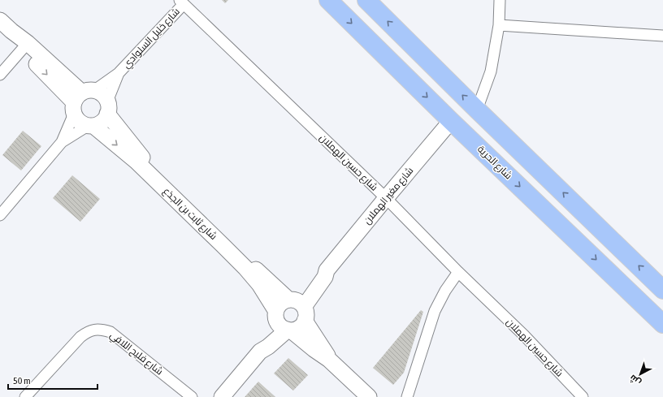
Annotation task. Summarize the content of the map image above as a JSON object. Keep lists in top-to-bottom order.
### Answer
{
  "streets": {
    "highway": ["شارع الحرية"],
    "street": [
      "شارع خليل السلوادي",
      "شارع حسين الهملان",
      "شارع مغير الهملان",
      "شارع ثابت بن الجذع",
      "شارع فليح اللافي"
    ]
  },
  "crossings": [
    ["شارع خليل السلوادي", "شارع حسين الهملان"],
    ["شارع خليل السلوادي", "شارع ثابت بن الجذع"],
    ["شارع حسين الهملان", "شارع مغير الهملان"],
    ["شارع الحرية", "شارع مغير الهملان"],
    ["شارع مغير الهملان", "شارع ثابت بن الجذع"]
  ],
  "scale_bar": "50 m",
  "north": "bottom left"
}
